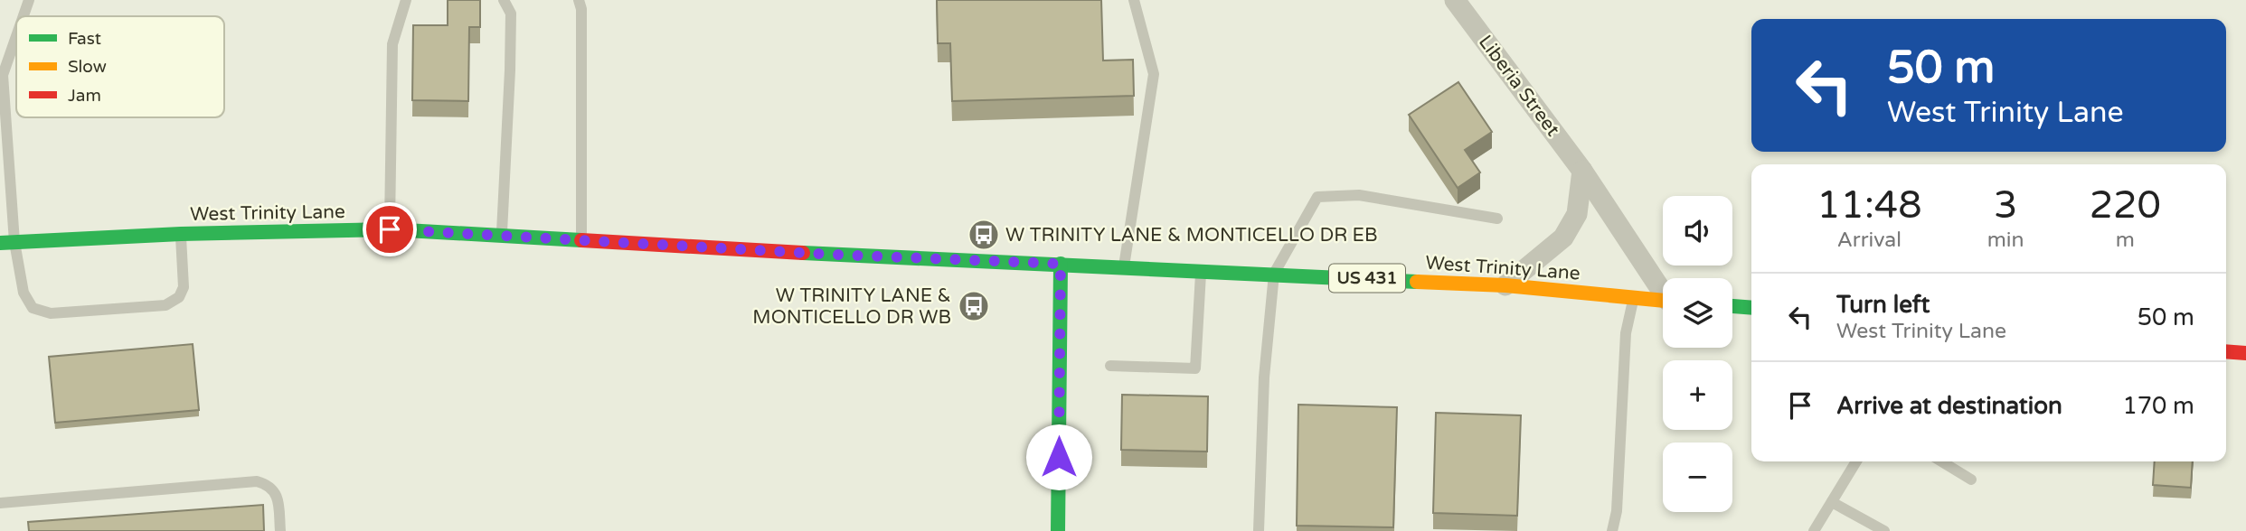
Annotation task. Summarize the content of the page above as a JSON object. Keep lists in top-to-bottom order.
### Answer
{
  "streets": {
    "main road": ["West Trinity Lane", "US 431"],
    "street": ["Liberia Street"]
  },
  "places": {
    "bus stop": ["W TRINITY LANE & MONTICELLO DR EB", "W TRINITY LANE & MONTICELLO DR WB"]
  },
  "legend": ["Fast", "Slow", "Jam"],
  "page": {
    "turn": ["50 m", "West Trinity Lane"],
    "eta": [
      "11:48",
      "Arrival",
      "3",
      "min",
      "220",
      "m"
    ],
    "map_buttons": ["+", "−"],
    "list": [
      {
        "name": "Turn left",
        "note": "West Trinity Lane",
        "value": "50 m"
      },
      {
        "name": "Arrive at destination",
        "value": "170 m"
      }
    ]
  }
}
